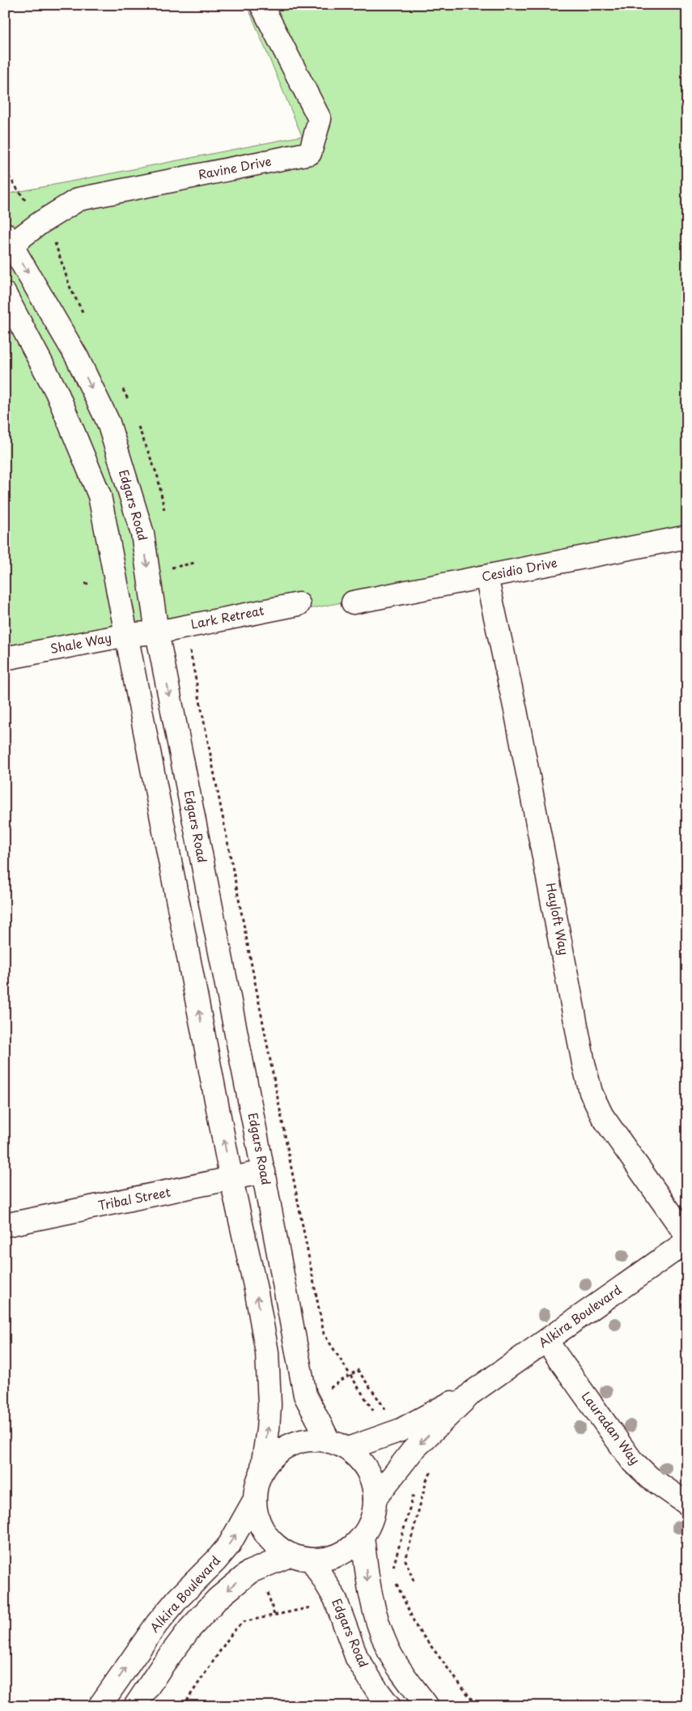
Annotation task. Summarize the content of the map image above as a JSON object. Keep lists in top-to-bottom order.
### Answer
{
  "streets": {
    "street": [
      "Ravine Drive",
      "Edgars Road",
      "Cesidio Drive",
      "Lark Retreat",
      "Shale Way",
      "Hayloft Way",
      "Tribal Street",
      "Alkira Boulevard",
      "Lauradan Way"
    ]
  },
  "crossings": [
    ["Ravine Drive", "Edgars Road"],
    ["Edgars Road", "Lark Retreat"],
    ["Edgars Road", "Shale Way"],
    ["Edgars Road", "Tribal Street"],
    ["Edgars Road", "Alkira Boulevard"],
    ["Cesidio Drive", "Hayloft Way"],
    ["Lark Retreat", "Shale Way"],
    ["Alkira Boulevard", "Lauradan Way"]
  ]
}
